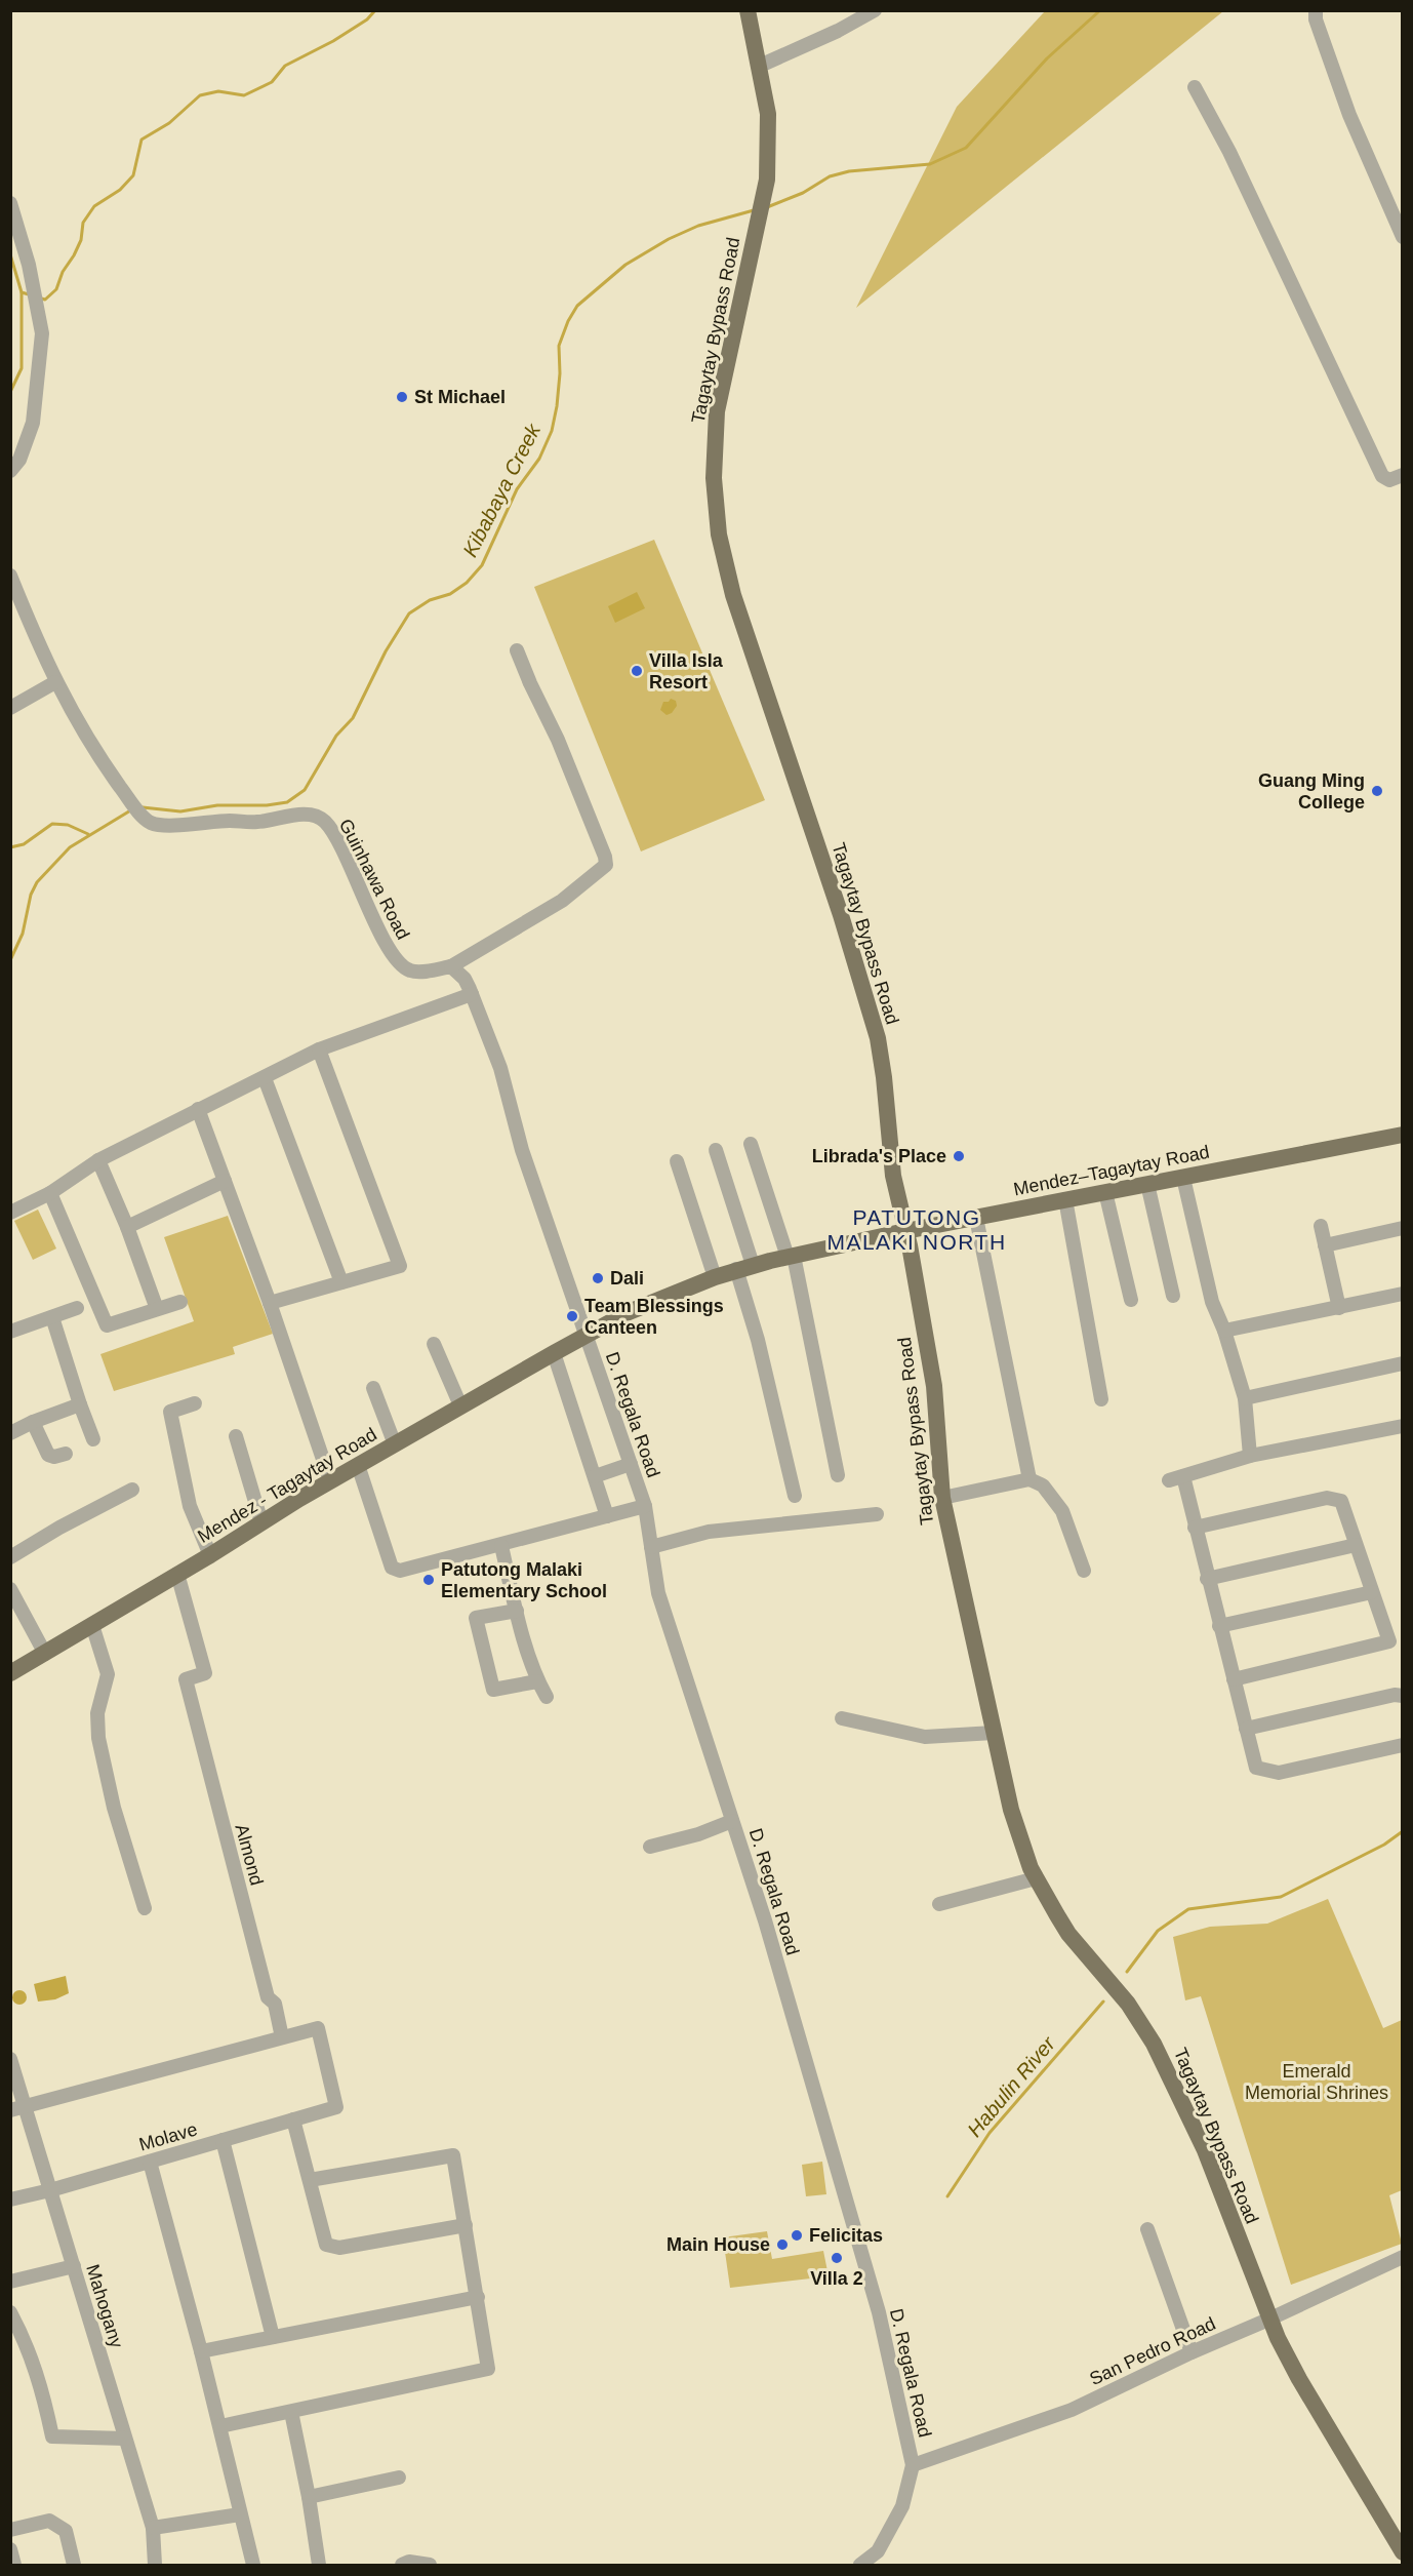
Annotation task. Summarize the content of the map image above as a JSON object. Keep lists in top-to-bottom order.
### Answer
{
  "streets": {
    "main road": ["Tagaytay Bypass Road", "Mendez–Tagaytay Road", "Mendez - Tagaytay Road"],
    "street": [
      "Guinhawa Road",
      "D. Regala Road",
      "Almond",
      "Molave",
      "Mahogany",
      "San Pedro Road"
    ]
  },
  "crossings": [
    ["Tagaytay Bypass Road", "Mendez–Tagaytay Road"],
    ["Tagaytay Bypass Road", "San Pedro Road"],
    ["Mendez–Tagaytay Road", "D. Regala Road"],
    ["Mendez–Tagaytay Road", "Mendez - Tagaytay Road"],
    ["D. Regala Road", "Mendez - Tagaytay Road"],
    ["D. Regala Road", "San Pedro Road"],
    ["Mendez - Tagaytay Road", "Almond"],
    ["Almond", "Molave"],
    ["Molave", "Mahogany"]
  ],
  "districts": ["PATUTONG MALAKI NORTH"],
  "water": ["Kibabaya Creek", "Habulin River"],
  "parks": ["Emerald Memorial Shrines"],
  "places": [
    "St Michael",
    "Villa Isla Resort",
    "Guang Ming College",
    "Librada's Place",
    "Dali",
    "Team Blessings Canteen",
    "Patutong Malaki Elementary School",
    "Felicitas",
    "Main House",
    "Villa 2"
  ]
}
